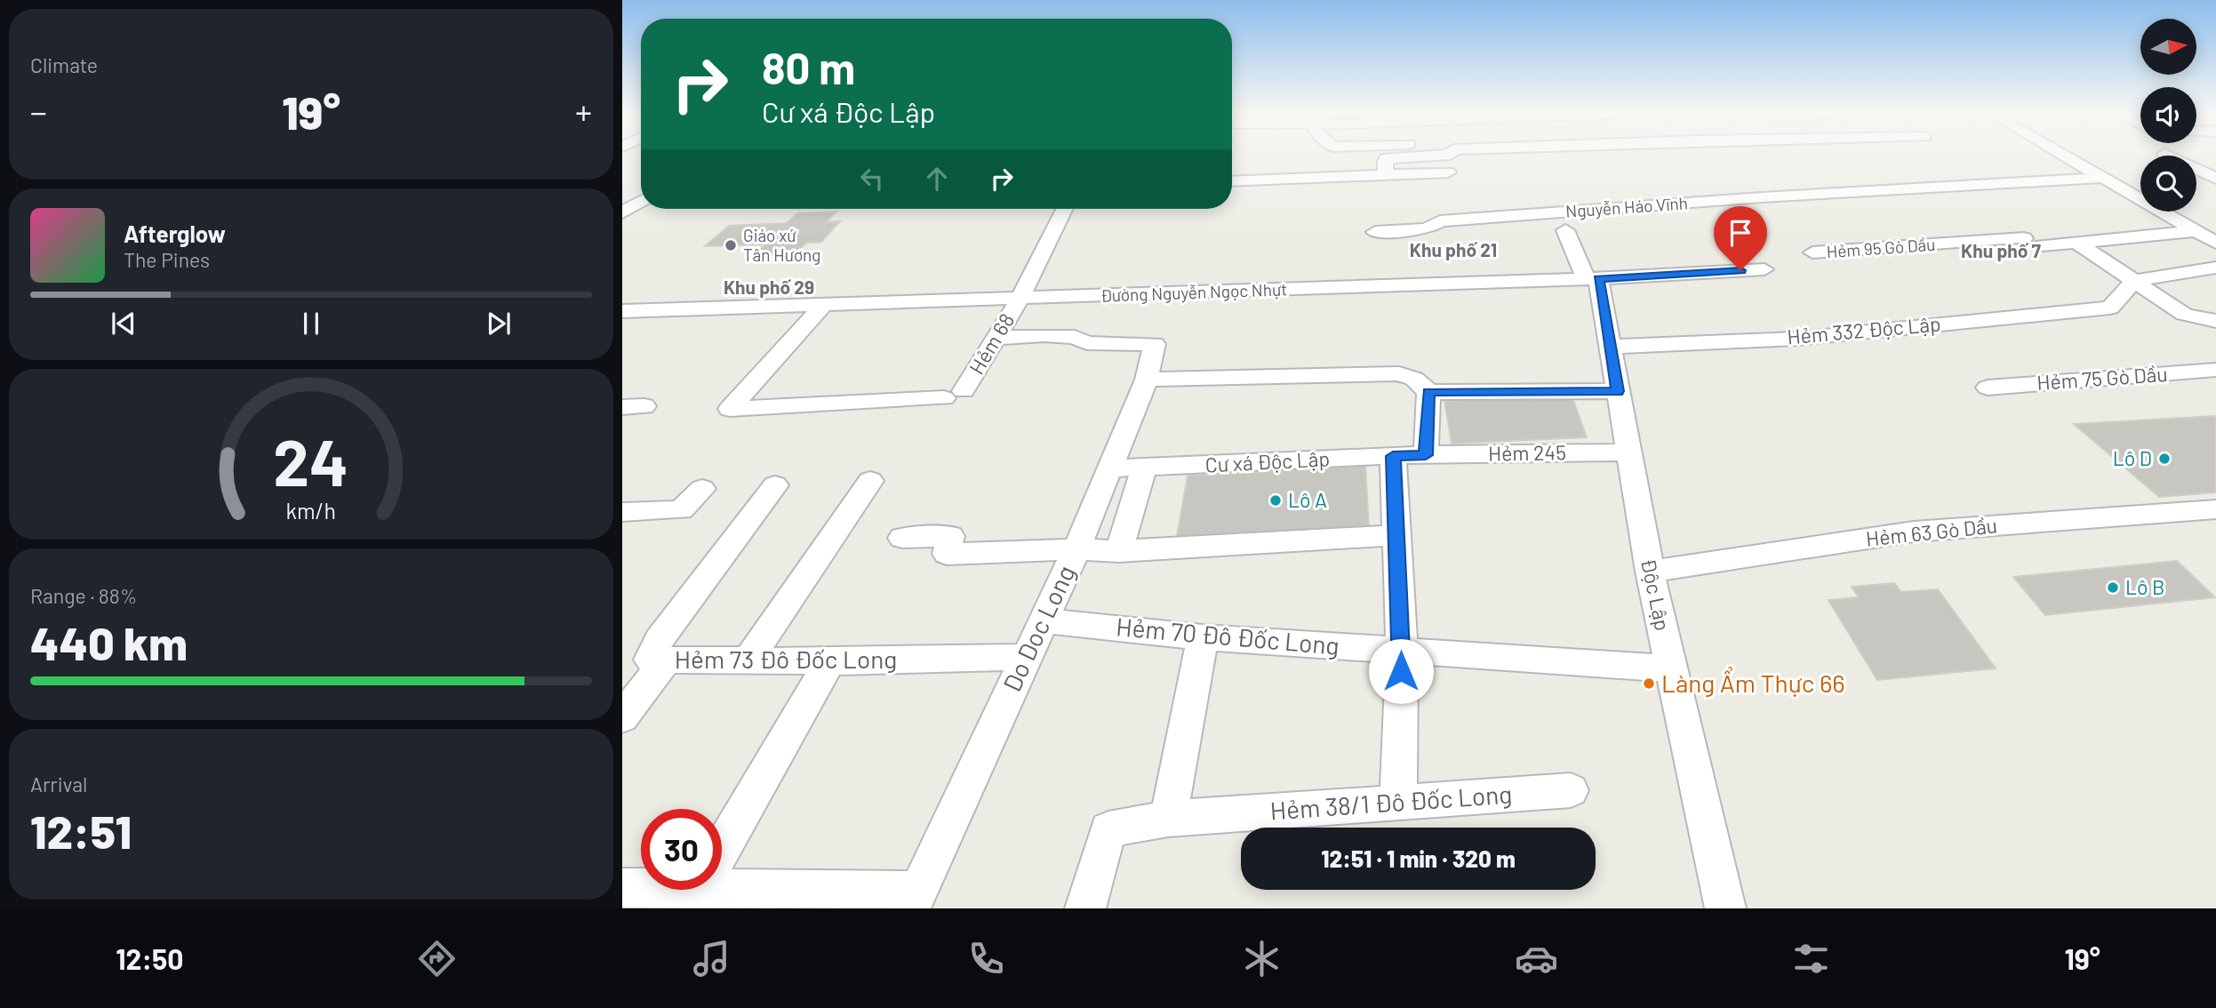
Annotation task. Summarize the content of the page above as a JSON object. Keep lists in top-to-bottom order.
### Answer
{
  "streets": {
    "street": [
      "Nguyễn Háo Vĩnh",
      "Hẻm 95 Gò Dầu",
      "Đường Nguyễn Ngọc Nhựt",
      "Hẻm 332 Độc Lập",
      "Hẻm 68",
      "Hẻm 75 Gò Dầu",
      "Hẻm 245",
      "Cư xá Độc Lập",
      "Hẻm 63 Gò Dầu",
      "Độc Lập",
      "Do Doc Long",
      "Hẻm 70 Đô Đốc Long",
      "Hẻm 73 Đô Đốc Long",
      "Hẻm 38/1 Đô Đốc Long"
    ]
  },
  "crossings": [
    ["Đường Nguyễn Ngọc Nhựt", "Hẻm 68"],
    ["Đường Nguyễn Ngọc Nhựt", "Độc Lập"],
    ["Hẻm 332 Độc Lập", "Độc Lập"],
    ["Hẻm 68", "Do Doc Long"],
    ["Hẻm 245", "Cư xá Độc Lập"],
    ["Hẻm 245", "Độc Lập"],
    ["Cư xá Độc Lập", "Do Doc Long"],
    ["Hẻm 63 Gò Dầu", "Độc Lập"],
    ["Độc Lập", "Hẻm 70 Đô Đốc Long"],
    ["Do Doc Long", "Hẻm 70 Đô Đốc Long"],
    ["Do Doc Long", "Hẻm 73 Đô Đốc Long"]
  ],
  "districts": ["Khu phố 21", "Khu phố 7", "Khu phố 29"],
  "places": [
    "Giáo xứ Tân Hương",
    "Lô D",
    "Lô A",
    "Lô B",
    "Làng Ẩm Thực 66"
  ],
  "north": "right",
  "page": {
    "tile": [
      "Climate",
      ["Range · 88%", "440 km"],
      ["Arrival", "12:51"]
    ],
    "turn": ["80 m", "Cư xá Độc Lập"],
    "heat": ["−", "19°", "+"],
    "song": ["Afterglow", "The Pines"],
    "limit": "30",
    "trip": "12:51 · 1 min · 320 m",
    "tabs": ["12:50", "19°"],
    "gauge": ["24", "km/h"]
  }
}
